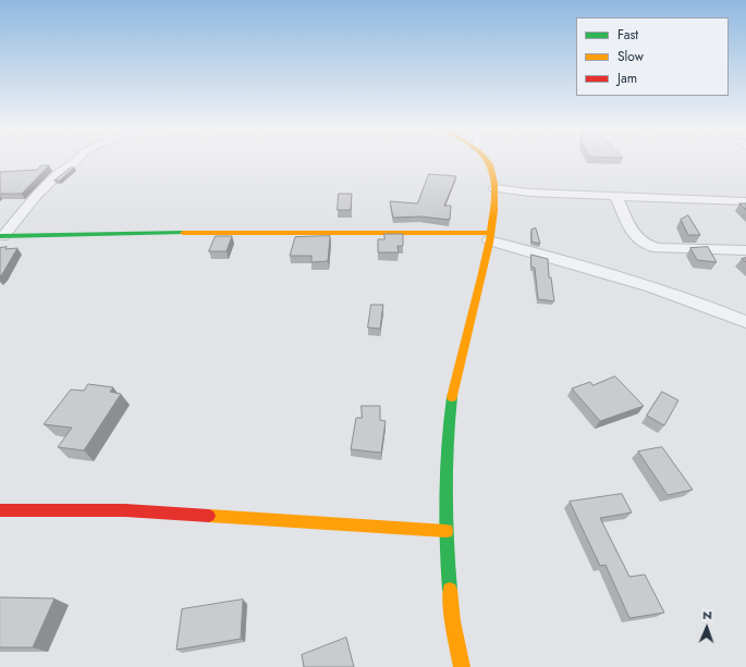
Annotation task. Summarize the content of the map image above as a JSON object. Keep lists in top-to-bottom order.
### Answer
{
  "legend": ["Fast", "Slow", "Jam"],
  "north": "top"
}
